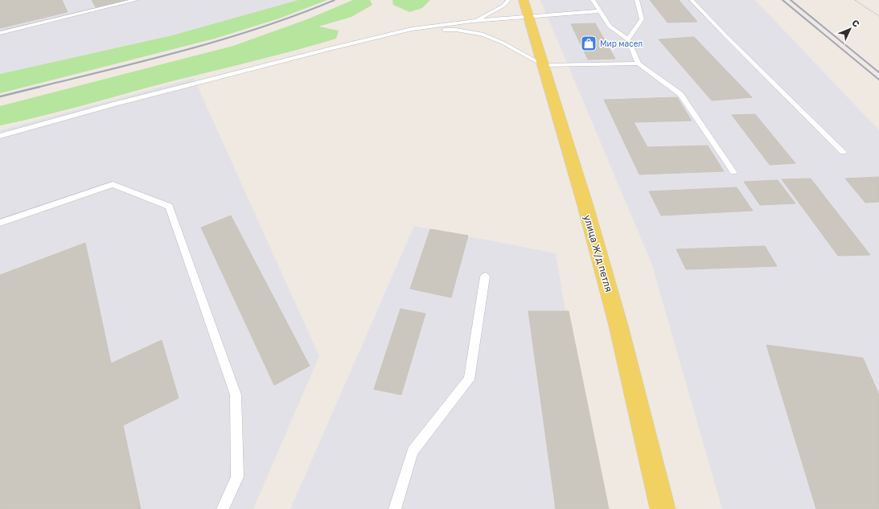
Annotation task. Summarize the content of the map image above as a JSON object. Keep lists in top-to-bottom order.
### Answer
{
  "streets": {
    "main road": ["улица Ж/д петля"]
  },
  "places": {
    "shop": ["Мир масел"]
  },
  "north": "top right"
}
